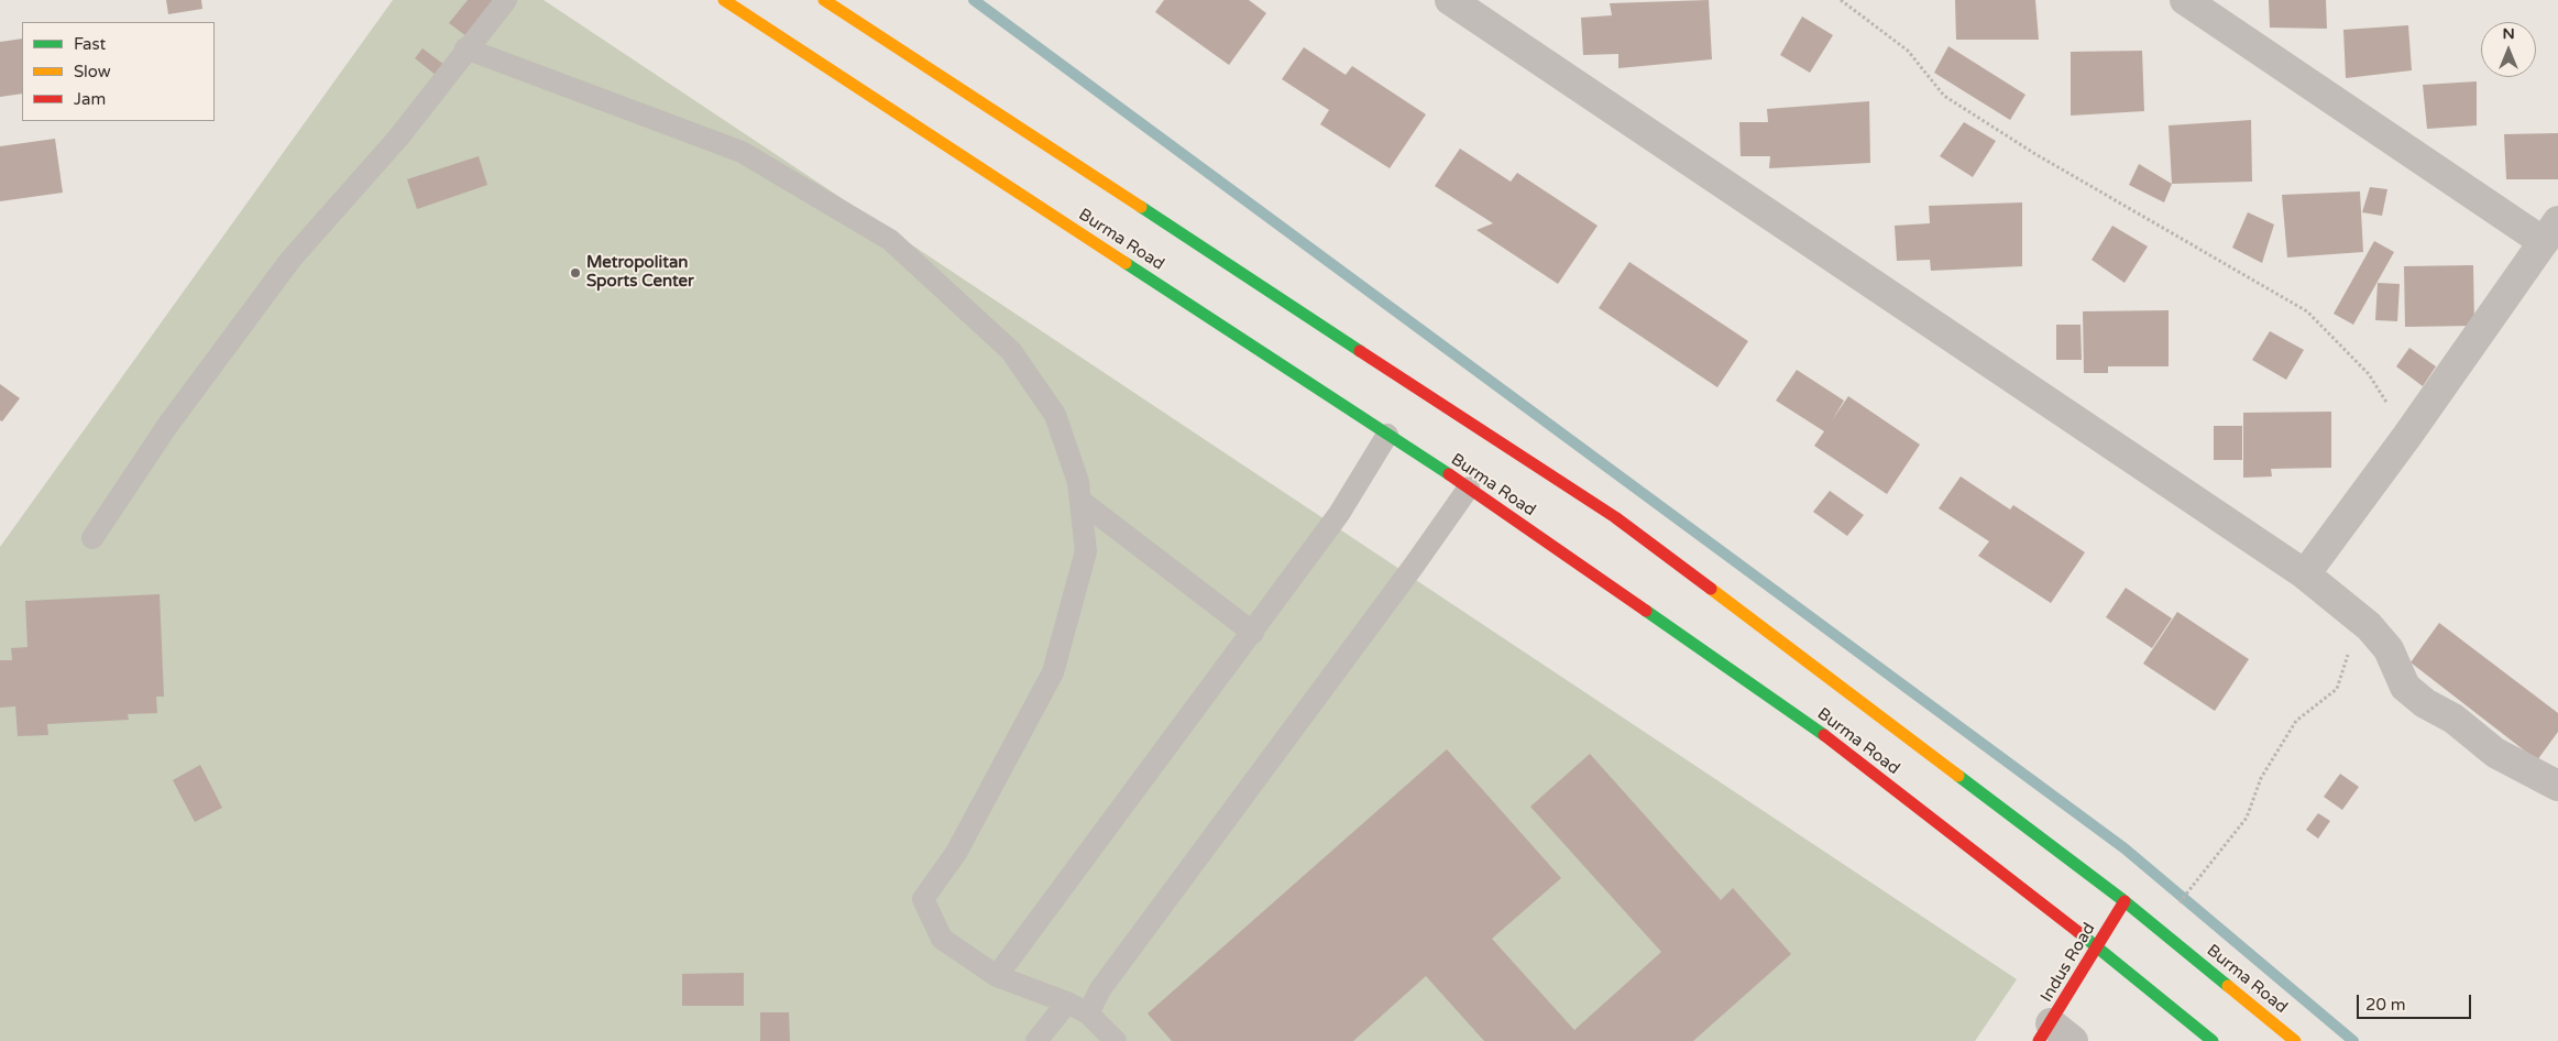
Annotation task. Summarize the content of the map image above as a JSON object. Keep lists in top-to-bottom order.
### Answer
{
  "streets": {
    "main road": ["Burma Road", "Indus Road"]
  },
  "crossings": [
    ["Burma Road", "Indus Road"]
  ],
  "places": ["Metropolitan Sports Center"],
  "legend": ["Fast", "Slow", "Jam"],
  "scale_bar": "20 m",
  "north": "top"
}
